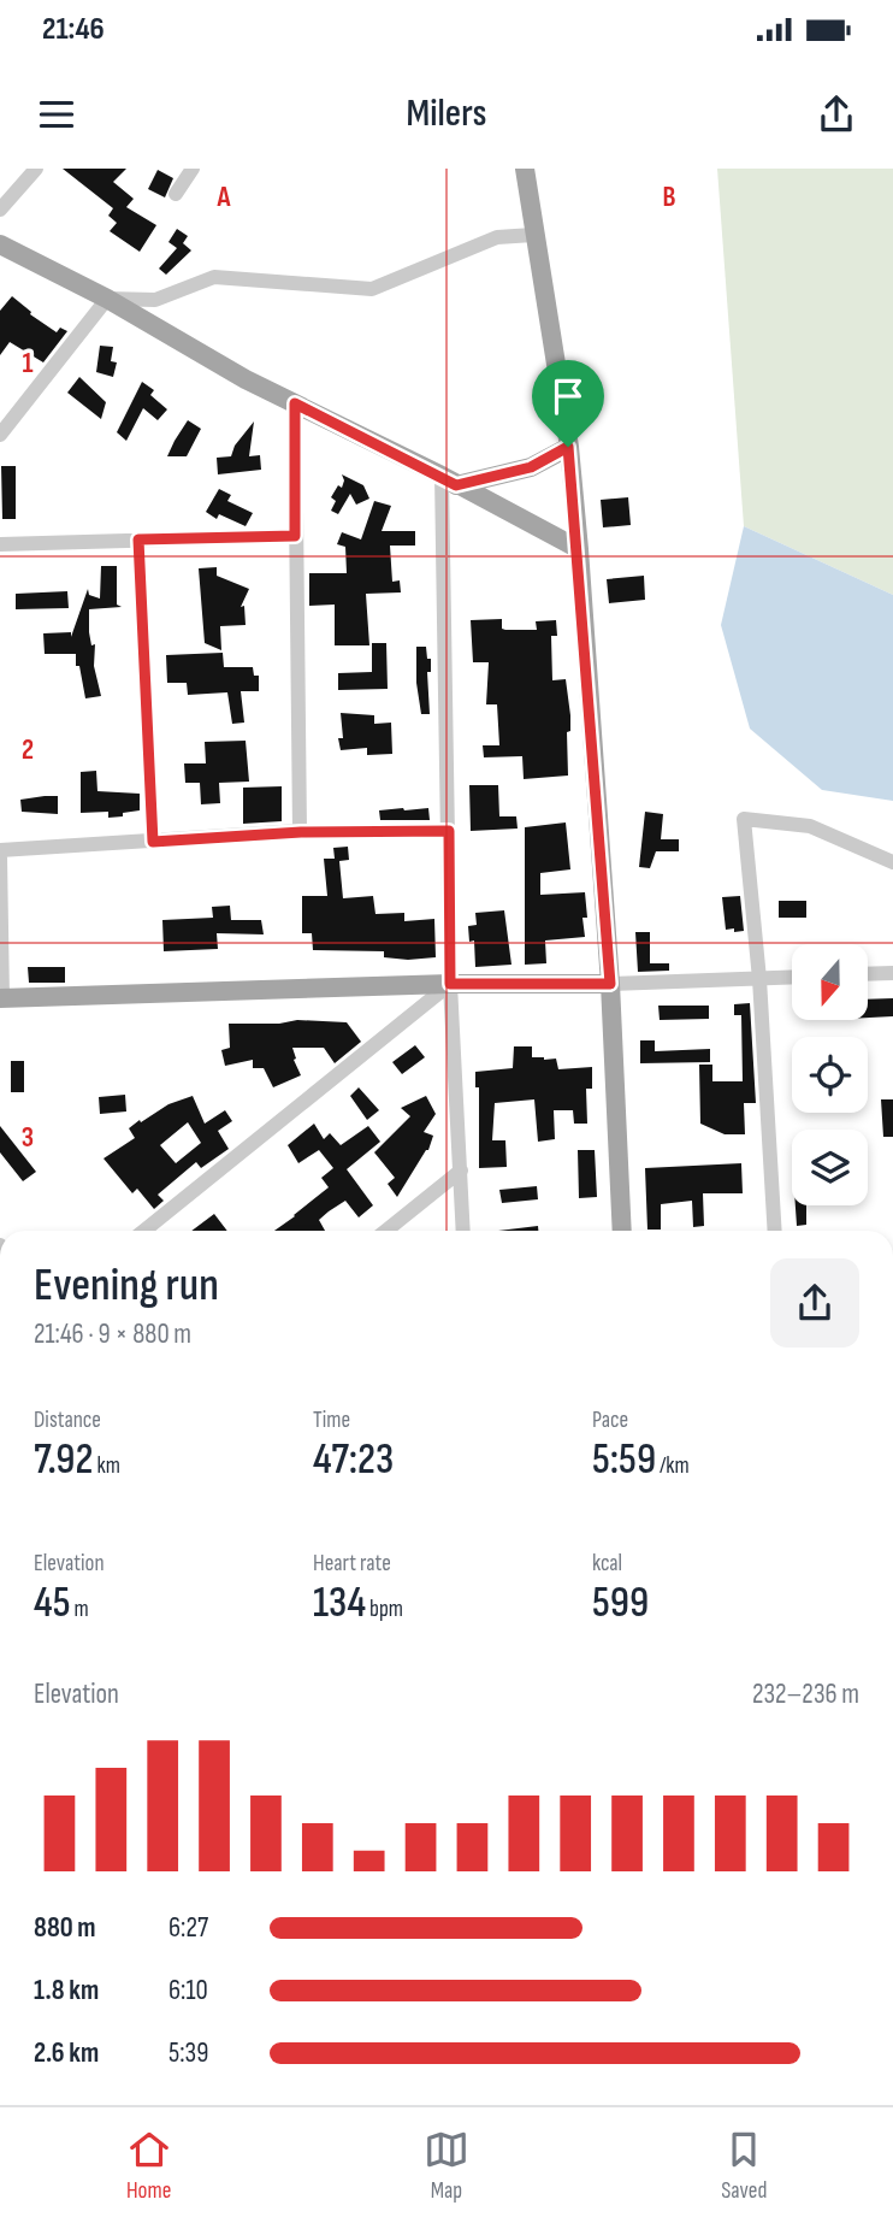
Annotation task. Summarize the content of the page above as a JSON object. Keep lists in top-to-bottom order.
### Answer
{
  "north": "bottom",
  "page": {
    "status": "21:46",
    "header": "Milers",
    "heading": ["Evening run", "21:46 · 9 × 880 m"],
    "stats": [
      ["Distance", "7.92 km"],
      ["Time", "47:23"],
      ["Pace", "5:59 /km"],
      ["Elevation", "45 m"],
      ["Heart rate", "134 bpm"],
      ["kcal", "599"]
    ],
    "chart": ["Elevation", "232–236 m"],
    "list": [
      {
        "name": "880 m",
        "note": "6:27"
      },
      {
        "name": "1.8 km",
        "note": "6:10"
      },
      {
        "name": "2.6 km",
        "note": "5:39"
      }
    ],
    "tabs": ["Home", "Map", "Saved"]
  },
  "grid": {
    "columns": ["A", "B"],
    "rows": ["1", "2", "3"]
  }
}
